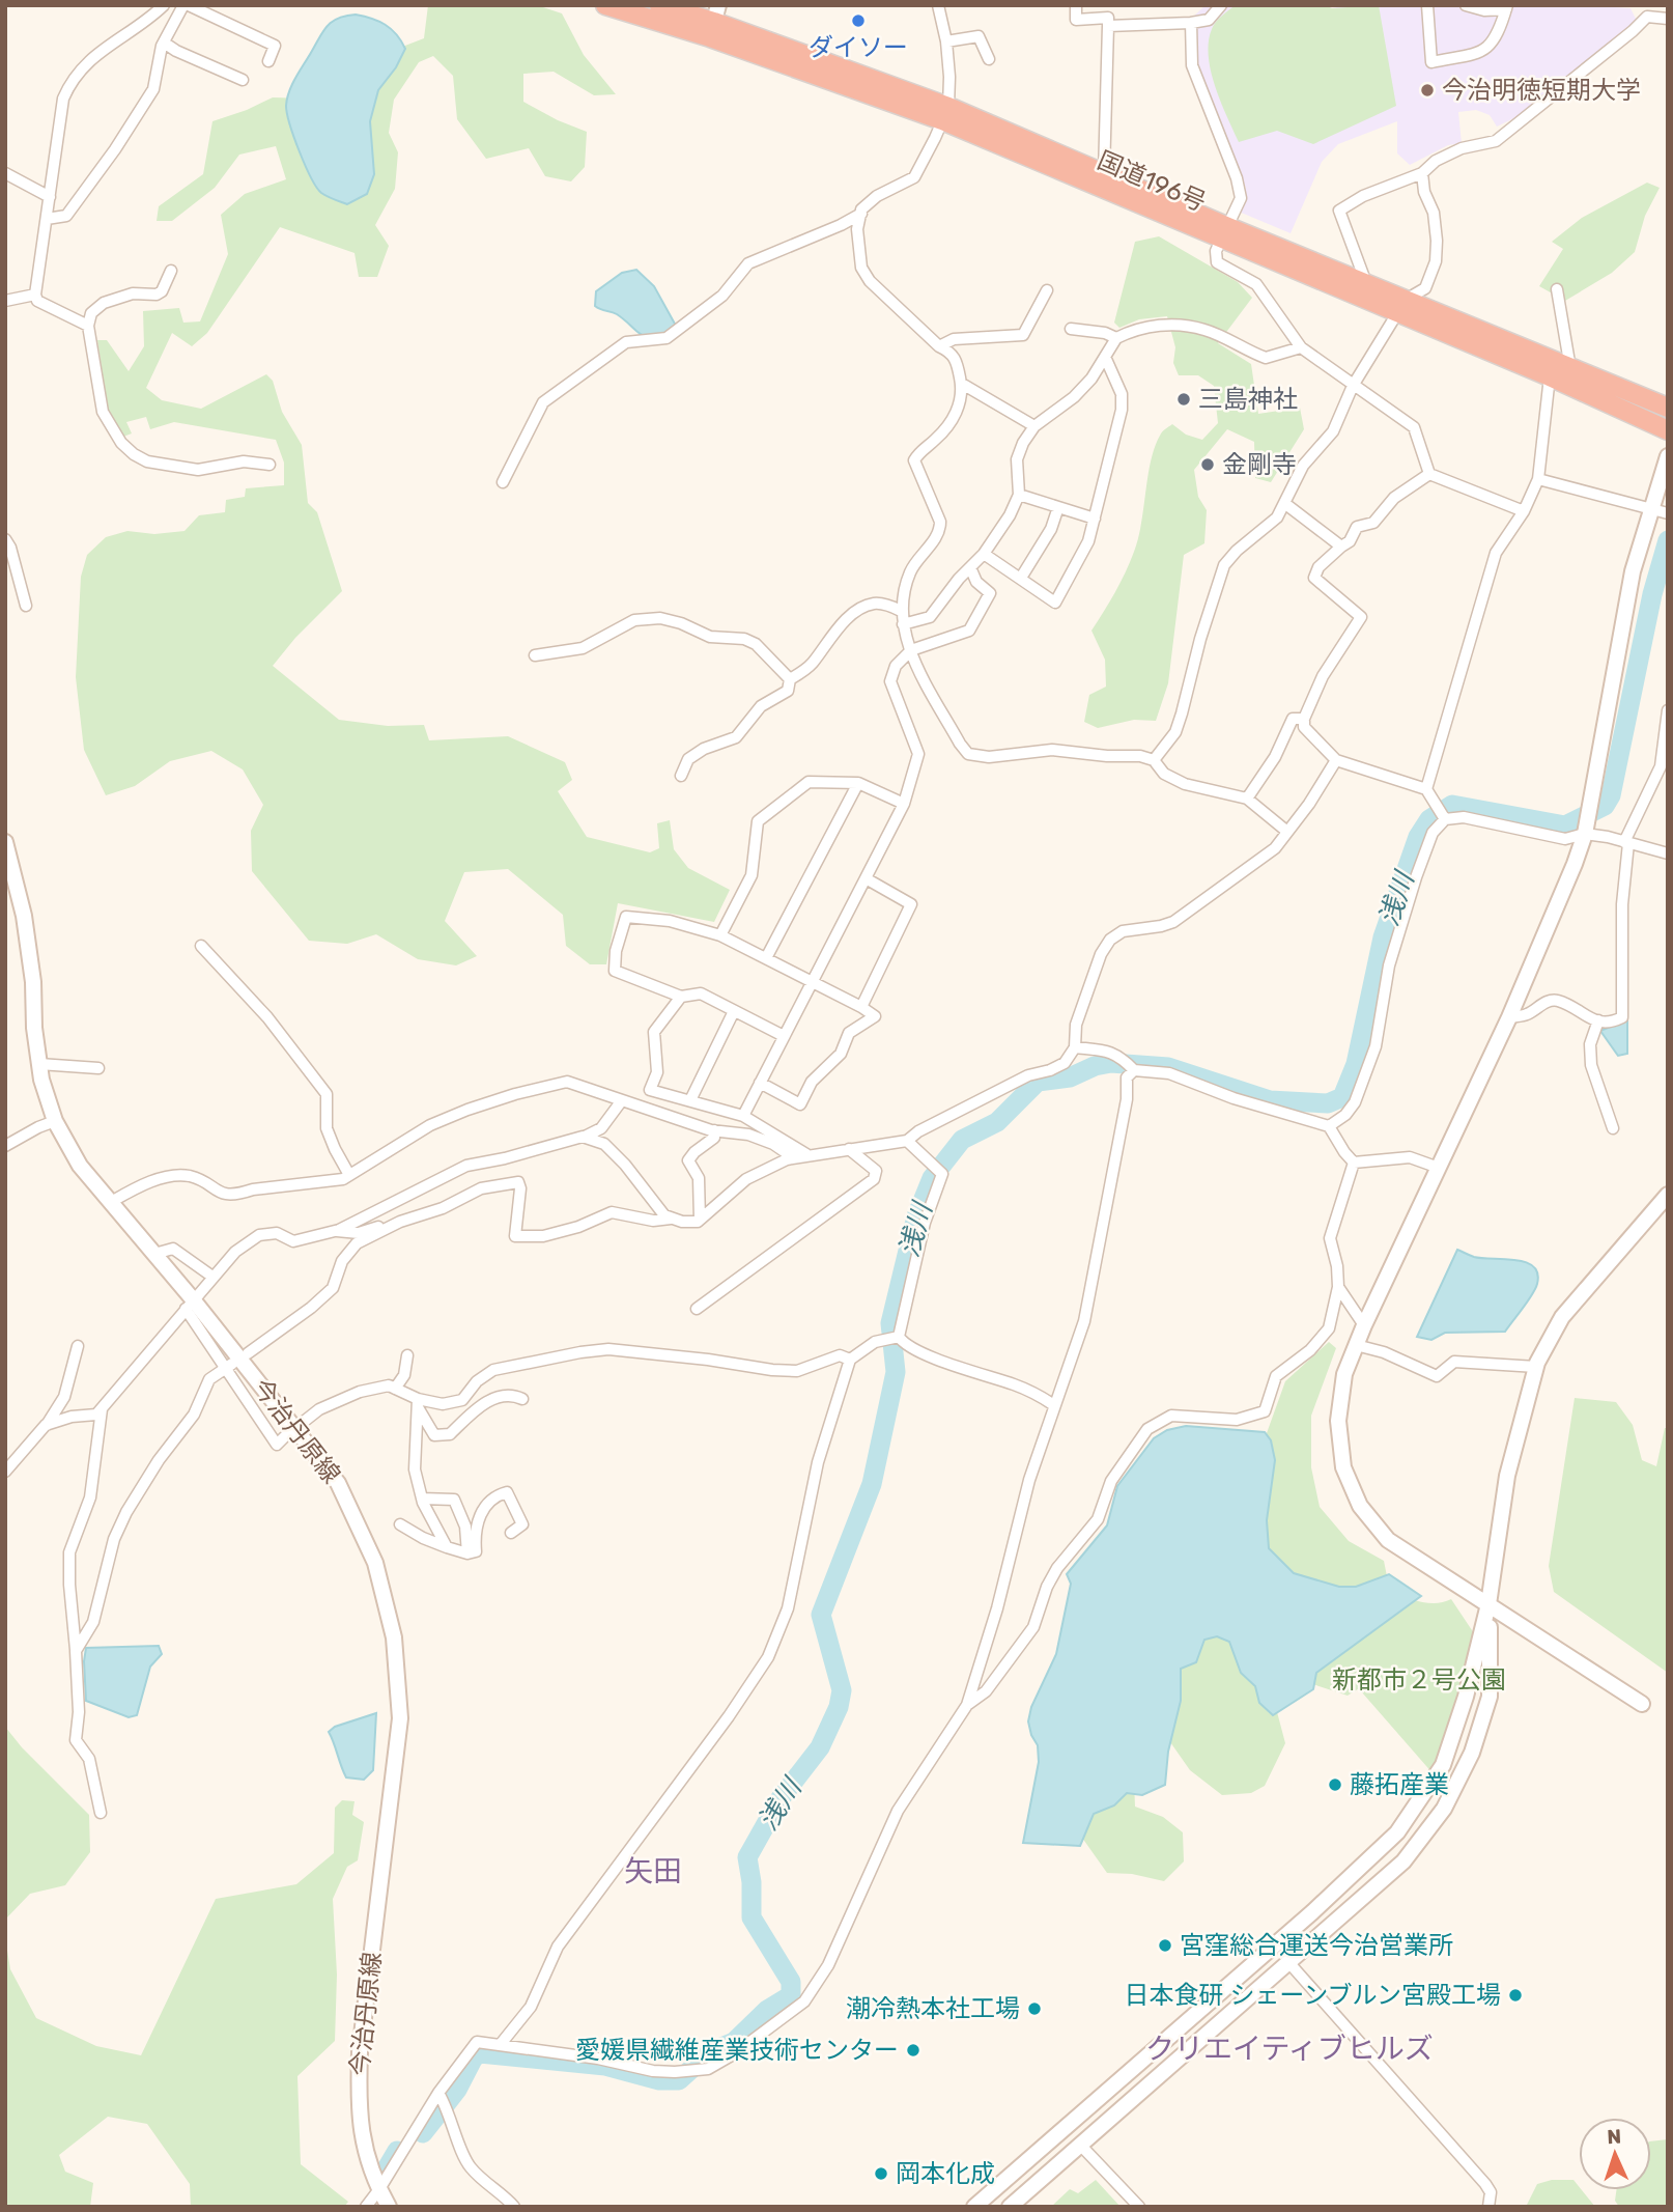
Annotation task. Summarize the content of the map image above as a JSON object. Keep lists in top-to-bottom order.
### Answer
{
  "streets": {
    "highway": ["国道196号"],
    "street": ["今治丹原線"]
  },
  "districts": ["矢田", "クリエイティブヒルズ"],
  "water": ["浅川"],
  "parks": ["新都市２号公園"],
  "places": [
    "ダイソー",
    "今治明徳短期大学",
    "三島神社",
    "金剛寺",
    "藤拓産業",
    "宮窪総合運送今治営業所",
    "日本食研 シェーンブルン宮殿工場",
    "潮冷熱本社工場",
    "愛媛県繊維産業技術センター",
    "岡本化成"
  ],
  "north": "top"
}
